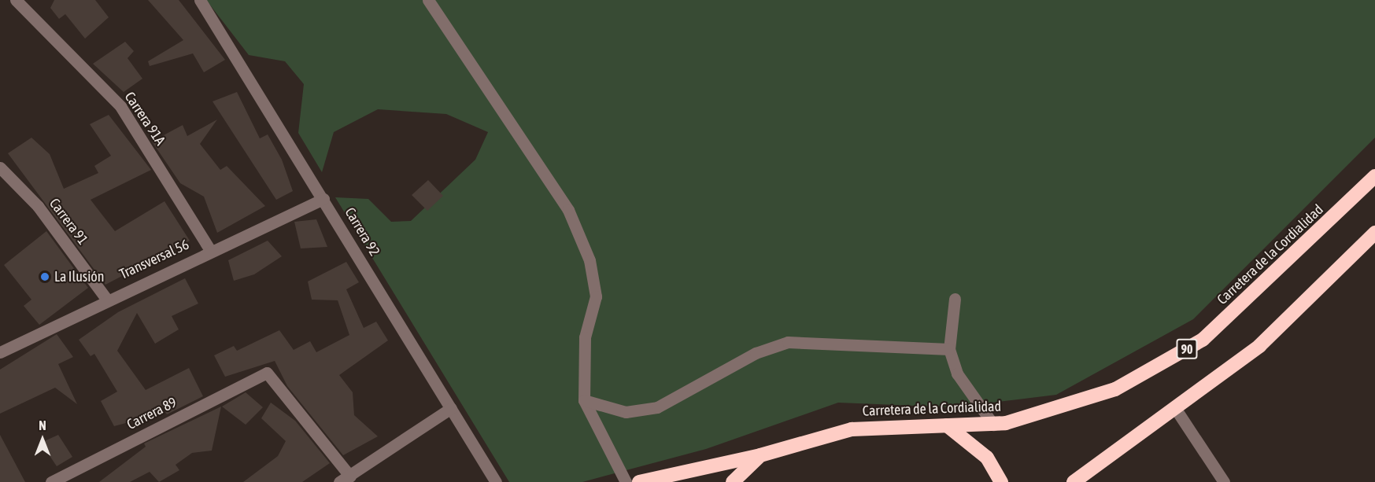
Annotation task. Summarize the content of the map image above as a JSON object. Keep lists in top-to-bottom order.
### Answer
{
  "streets": {
    "highway": ["Carretera de la Cordialidad", "90"],
    "street": [
      "Carrera 91A",
      "Carrera 91",
      "Carrera 92",
      "Transversal 56",
      "Carrera 89"
    ]
  },
  "crossings": [
    ["Carrera 91A", "Transversal 56"],
    ["Carrera 91", "Transversal 56"],
    ["Carrera 92", "Transversal 56"]
  ],
  "places": ["La Ilusión"],
  "north": "top"
}
